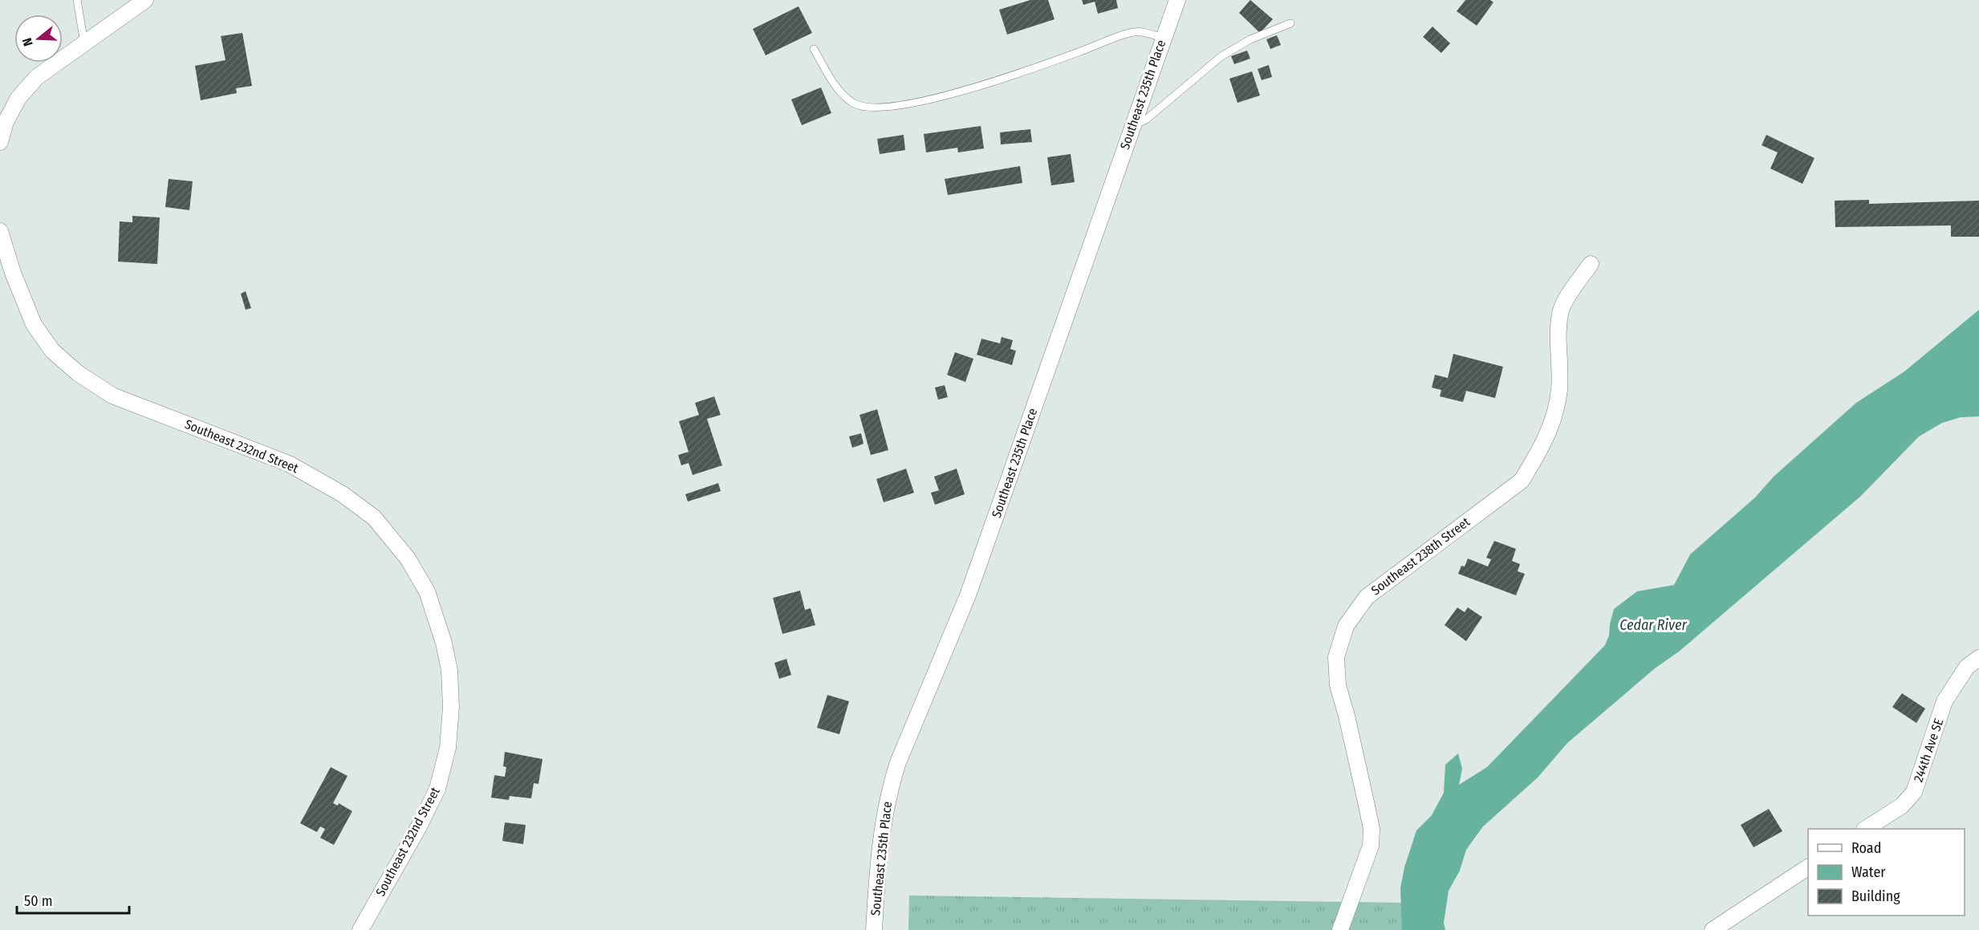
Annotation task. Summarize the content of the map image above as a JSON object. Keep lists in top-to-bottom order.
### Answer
{
  "streets": {
    "street": [
      "Southeast 235th Place",
      "Southeast 232nd Street",
      "Southeast 238th Street",
      "244th Ave SE"
    ]
  },
  "water": ["Cedar River"],
  "legend": ["Road", "Water", "Building"],
  "scale_bar": "50 m",
  "north": "left"
}
